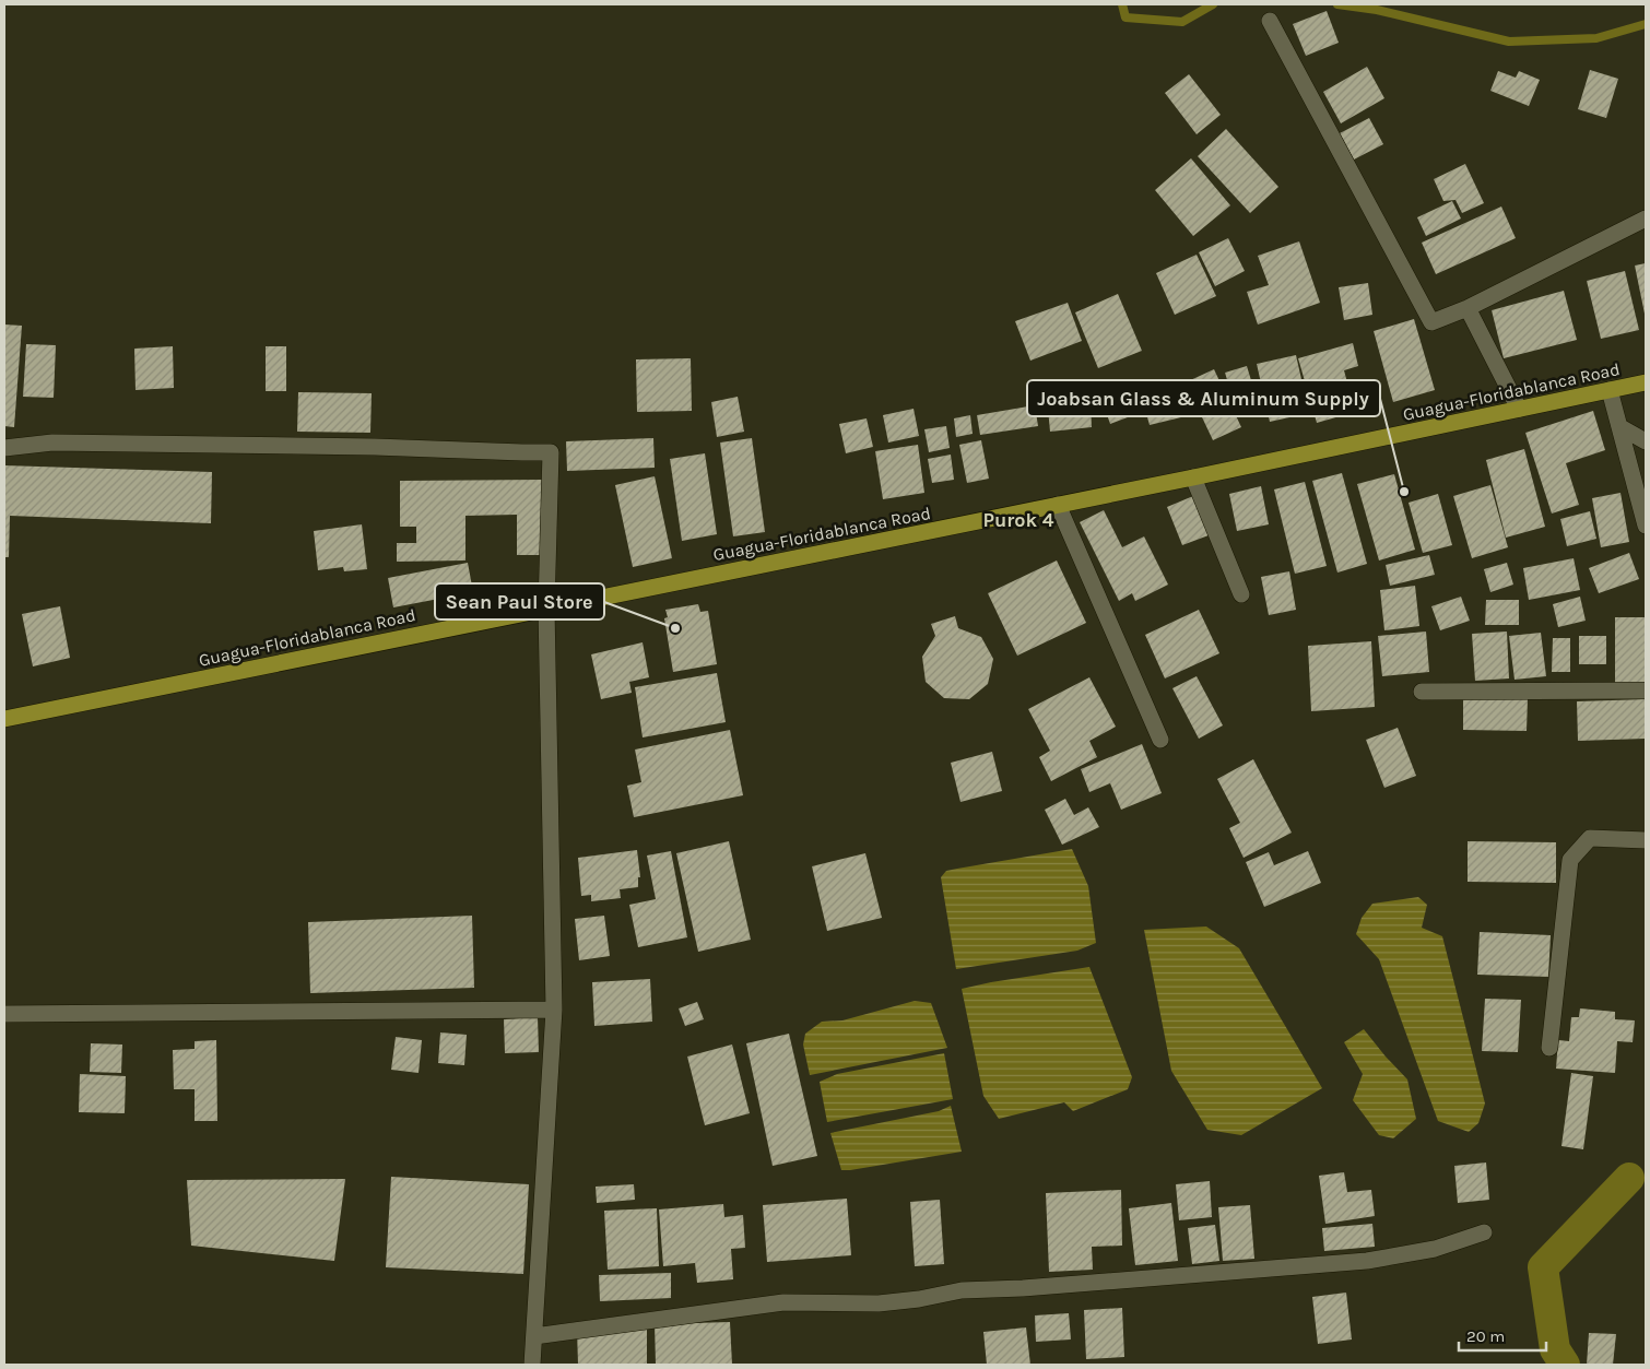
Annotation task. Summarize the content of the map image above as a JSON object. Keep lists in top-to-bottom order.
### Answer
{
  "streets": {
    "main road": ["Guagua-Floridablanca Road"]
  },
  "districts": ["Purok 4"],
  "places": ["Joabsan Glass & Aluminum Supply", "Sean Paul Store"],
  "scale_bar": "20 m"
}
